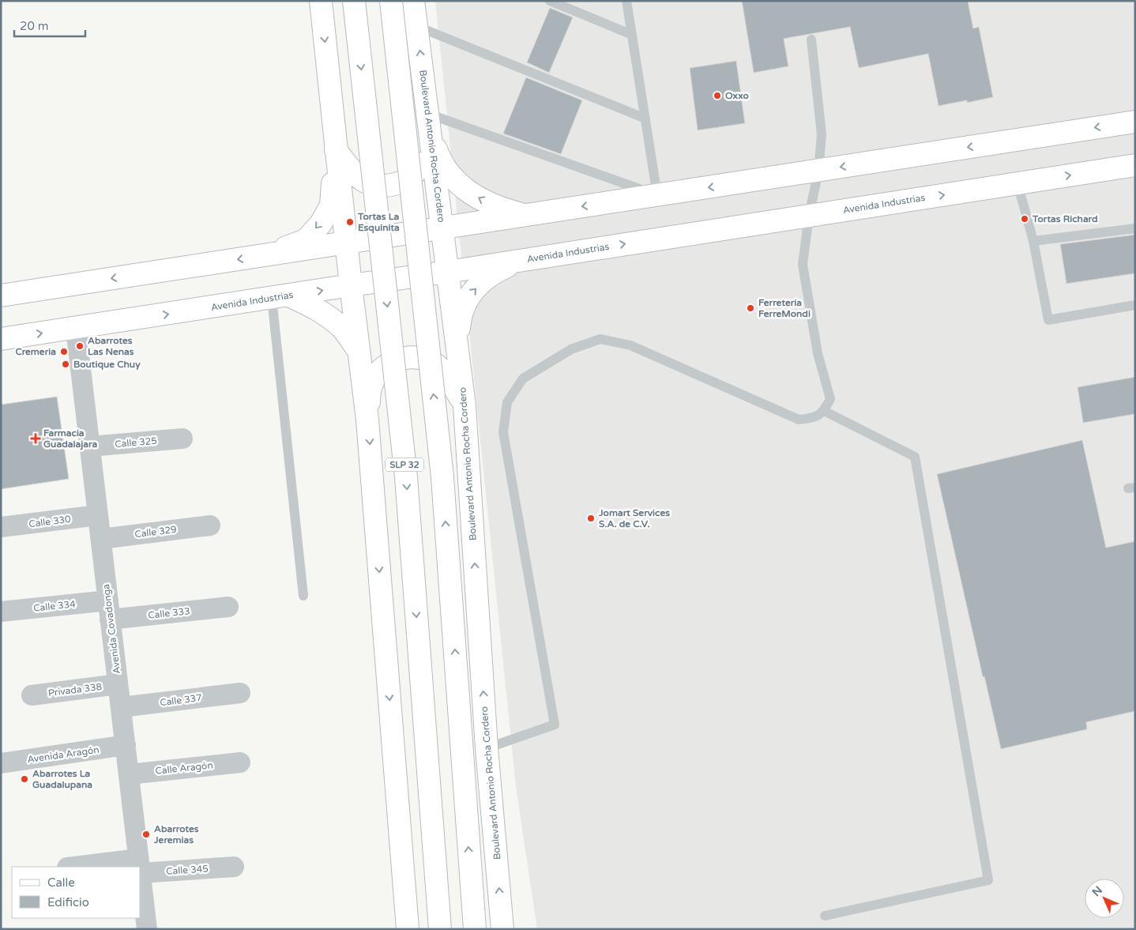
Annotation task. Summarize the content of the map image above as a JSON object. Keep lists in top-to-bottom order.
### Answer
{
  "streets": {
    "main road": ["Boulevard Antonio Rocha Cordero", "Avenida Industrias", "SLP 32"],
    "street": [
      "Calle 325",
      "Calle 330",
      "Calle 329",
      "Calle 334",
      "Calle 333",
      "Avenida Covadonga",
      "Privada 338",
      "Calle 337",
      "Avenida Aragón",
      "Calle Aragón",
      "Calle 345"
    ]
  },
  "crossings": [
    ["Boulevard Antonio Rocha Cordero", "Avenida Industrias"],
    ["Avenida Industrias", "SLP 32"],
    ["Avenida Industrias", "Avenida Covadonga"],
    ["Calle 325", "Avenida Covadonga"],
    ["Calle 330", "Avenida Covadonga"],
    ["Calle 329", "Avenida Covadonga"],
    ["Calle 334", "Calle 333"],
    ["Calle 334", "Avenida Covadonga"],
    ["Calle 333", "Avenida Covadonga"],
    ["Avenida Covadonga", "Privada 338"],
    ["Avenida Covadonga", "Calle 337"],
    ["Avenida Covadonga", "Avenida Aragón"],
    ["Avenida Covadonga", "Calle Aragón"],
    ["Avenida Covadonga", "Calle 345"]
  ],
  "places": {
    "other": [
      "Oxxo",
      "Tortas Richard",
      "Tortas La Esquinita",
      "Ferretería FerreMondi",
      "Abarrotes Las Nenas",
      "Cremeria",
      "Boutique Chuy",
      "Jomart Services S.A. de C.V.",
      "Abarrotes La Guadalupana",
      "Abarrotes Jeremias"
    ],
    "health": ["Farmacia Guadalajara"]
  },
  "legend": ["Calle", "Edificio"],
  "scale_bar": "20 m",
  "north": "top left"
}
